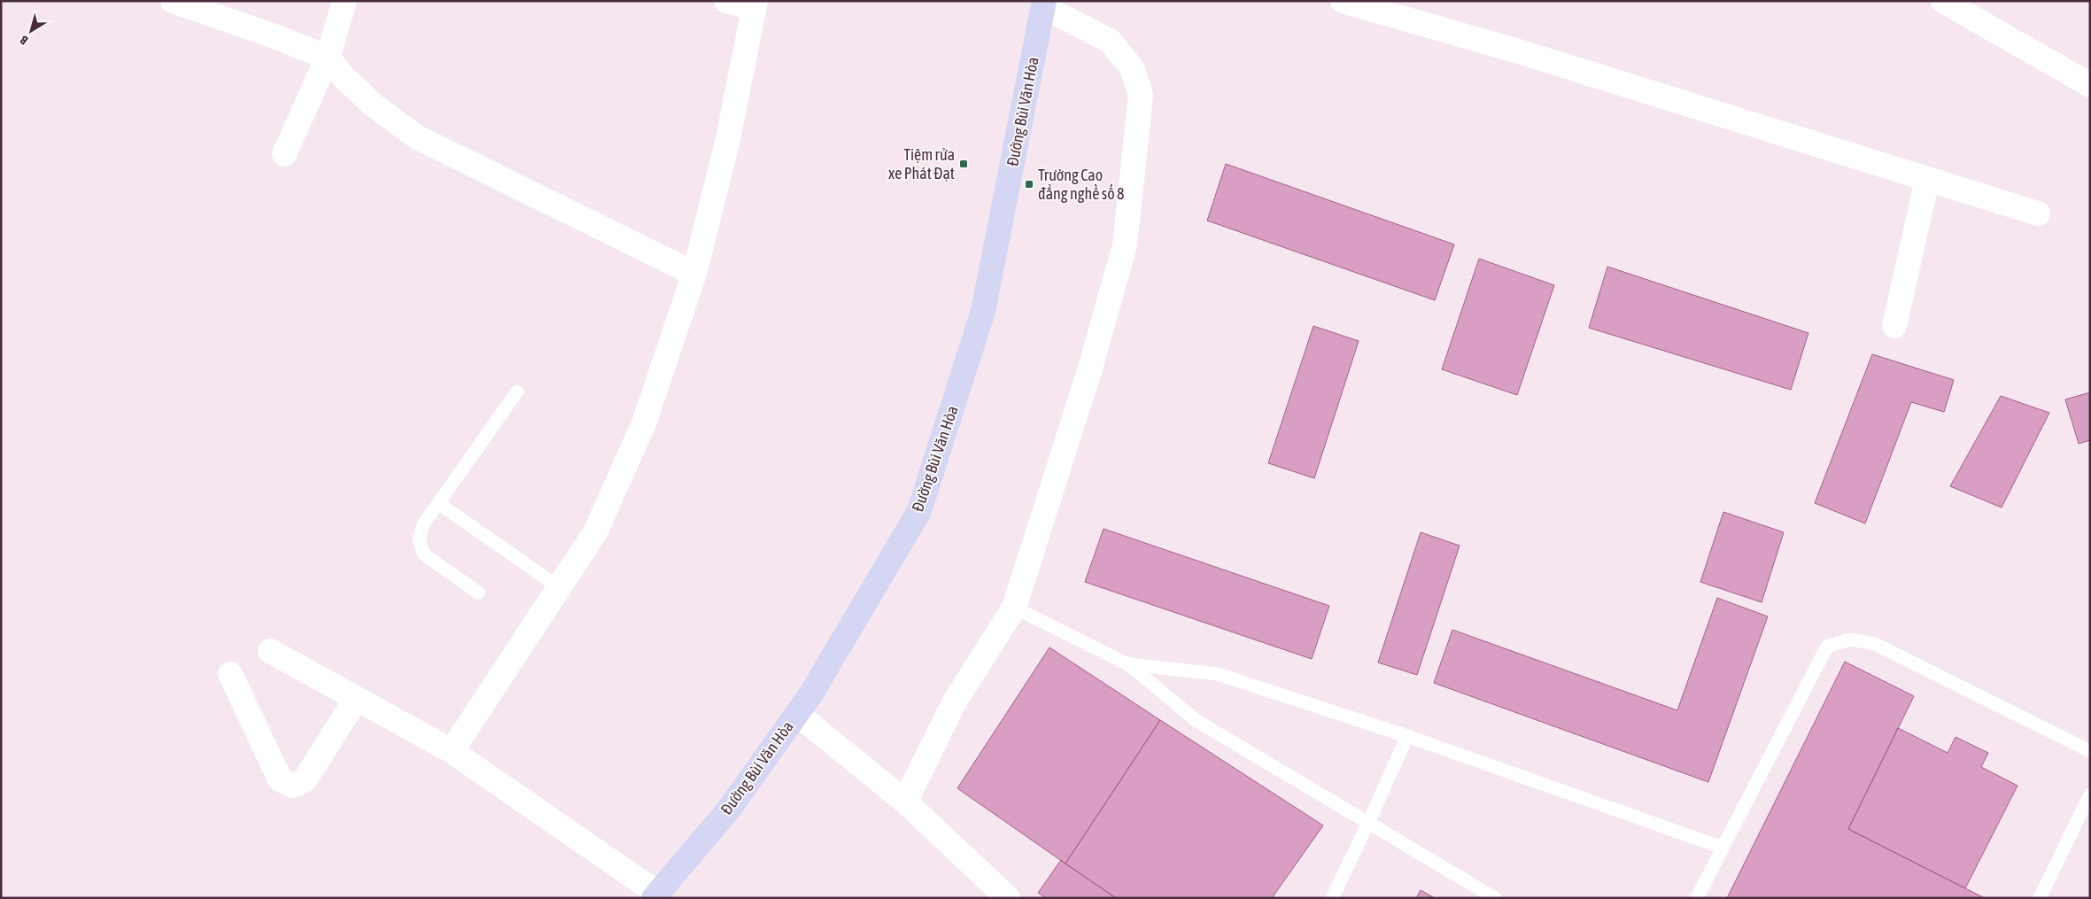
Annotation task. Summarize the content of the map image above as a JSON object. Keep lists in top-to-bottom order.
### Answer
{
  "streets": {
    "main road": ["Đường Bùi Văn Hòa"]
  },
  "places": {
    "transit": ["Tiệm rửa xe Phát Đạt", "Trường Cao đẳng nghề số 8"]
  },
  "north": "bottom left"
}
